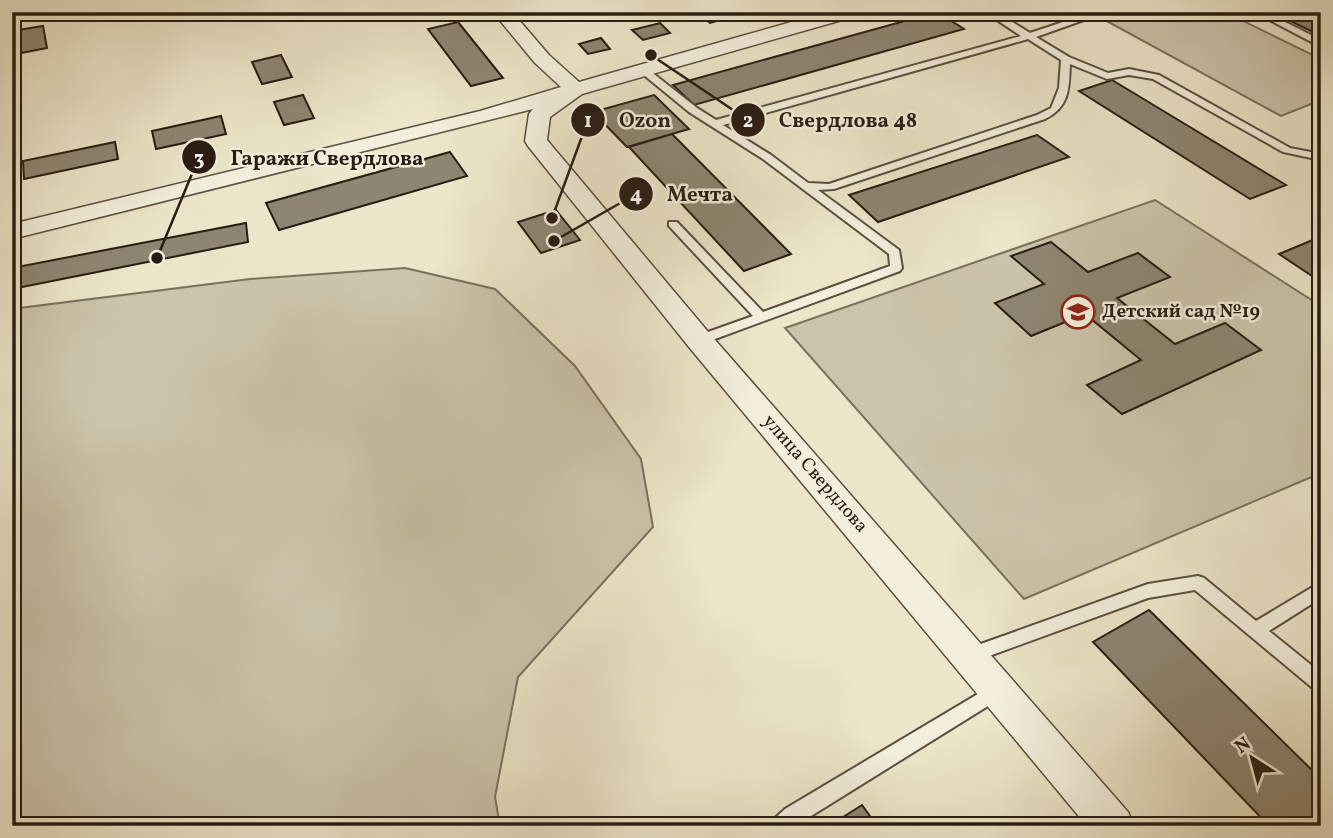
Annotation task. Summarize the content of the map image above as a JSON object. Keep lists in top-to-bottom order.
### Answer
{
  "streets": {
    "street": ["улица Свердлова"]
  },
  "places": {
    "other": [
      "Свердлова 48",
      "Ozon",
      "Мечта",
      "Гаражи Свердлова"
    ],
    "school or university": ["Детский сад №19"]
  },
  "north": "top left"
}
